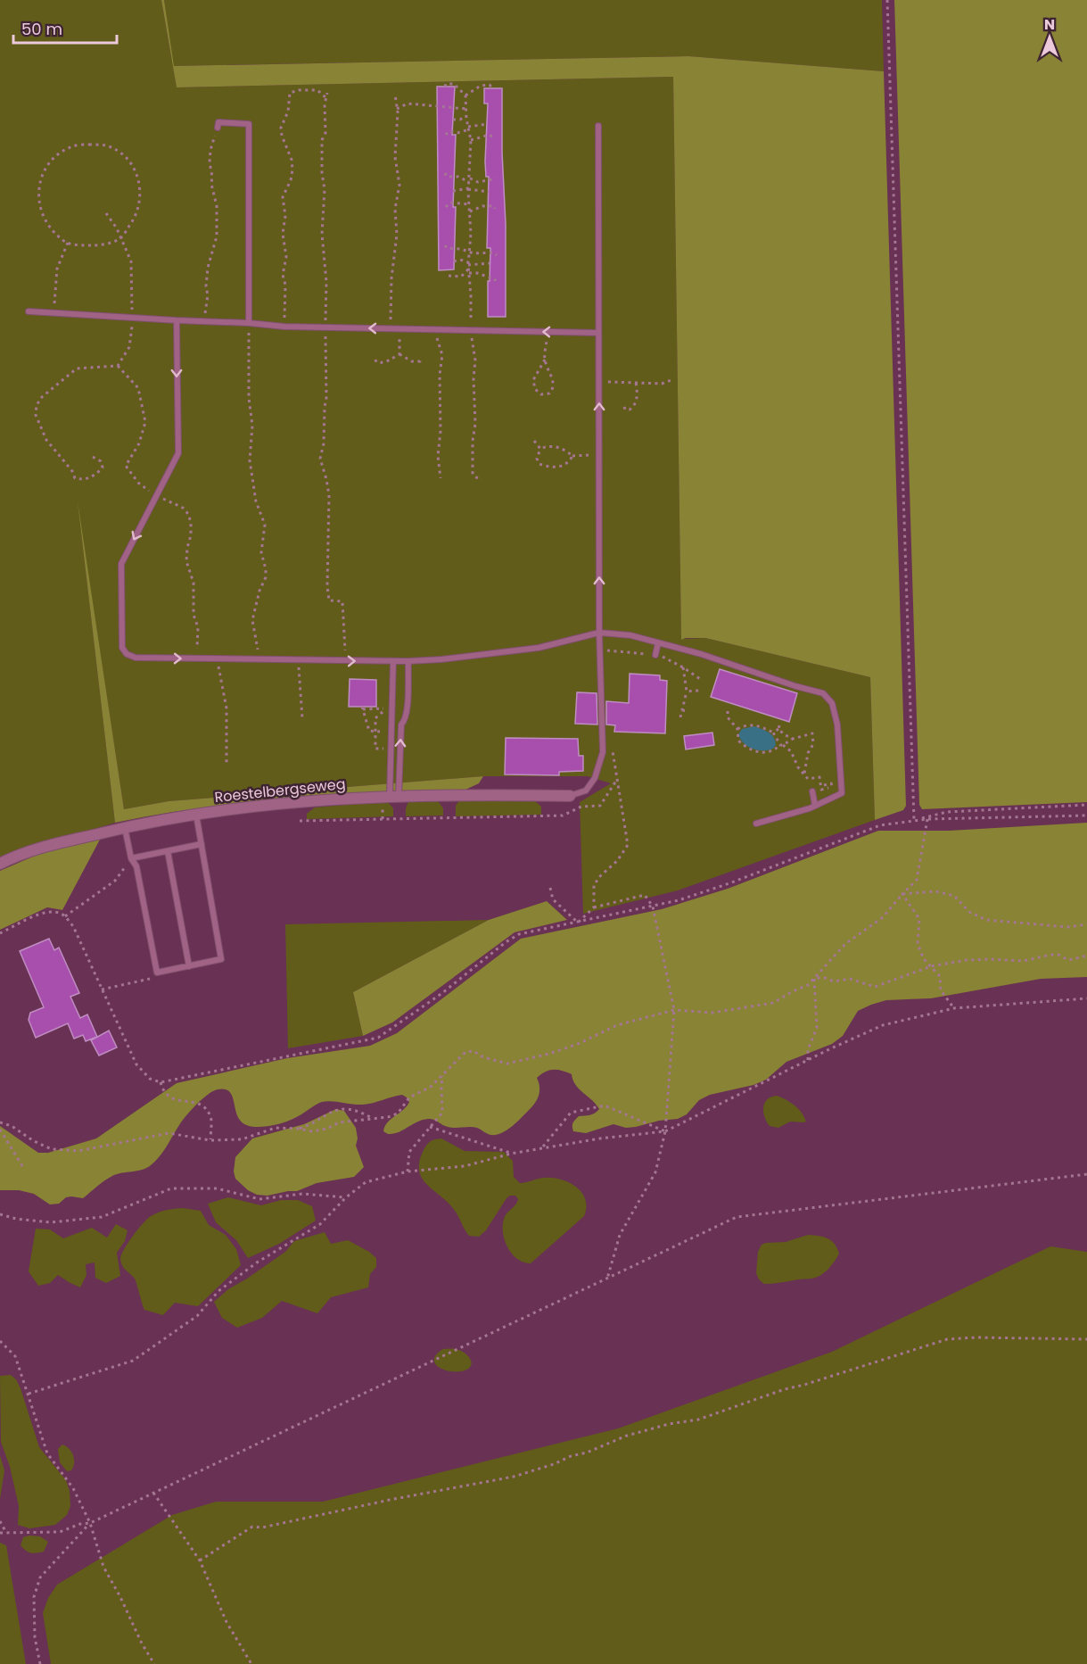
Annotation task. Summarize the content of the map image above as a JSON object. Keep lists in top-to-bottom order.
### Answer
{
  "streets": {
    "street": ["Roestelbergseweg"]
  },
  "scale_bar": "50 m",
  "north": "top"
}
